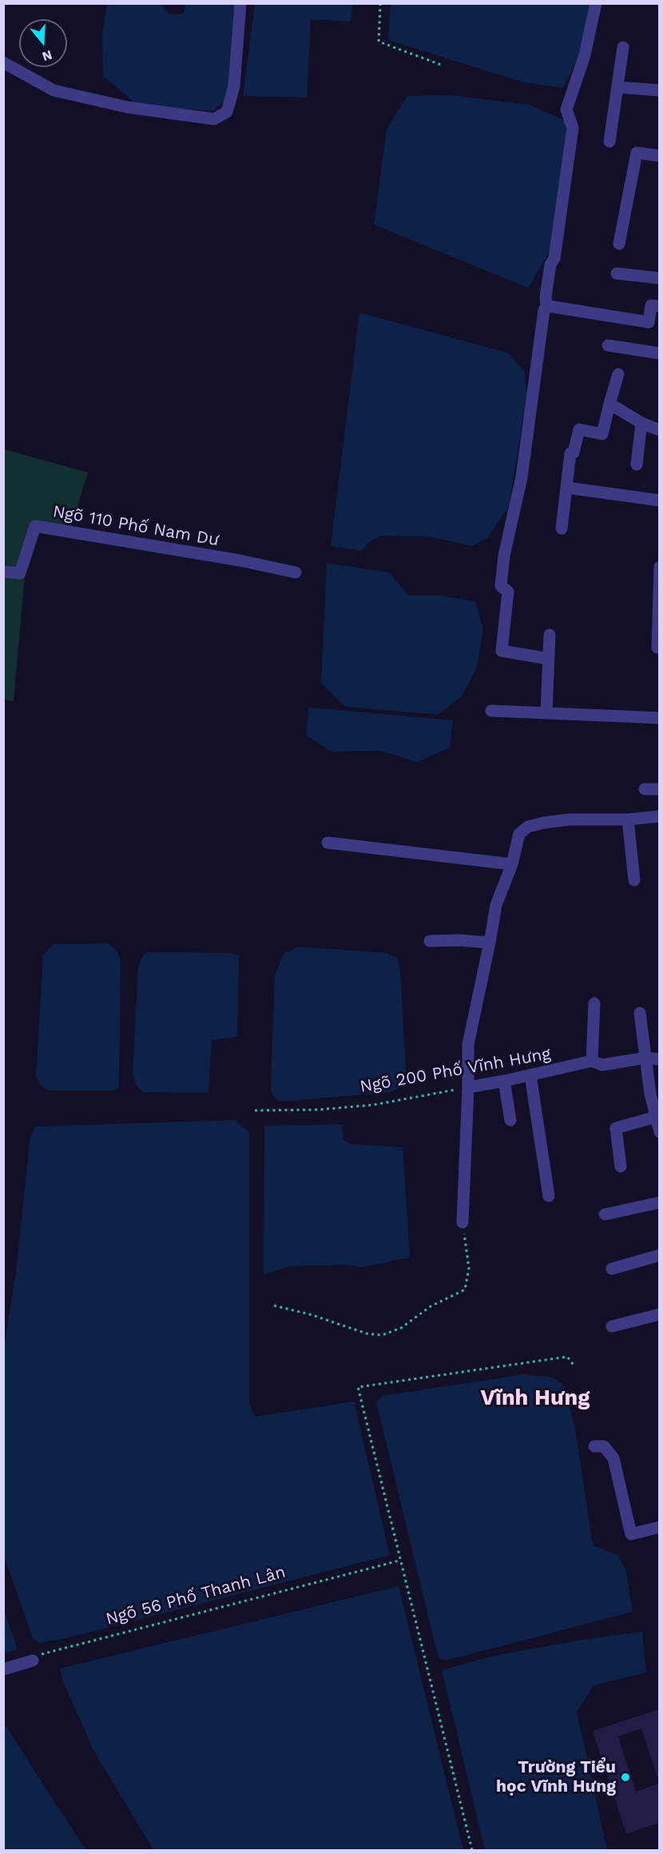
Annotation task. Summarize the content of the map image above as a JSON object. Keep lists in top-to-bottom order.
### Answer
{
  "streets": {
    "street": ["Ngõ 110 Phố Nam Dư", "Ngõ 200 Phố Vĩnh Hưng"],
    "path": ["Ngõ 56 Phố Thanh Lân"]
  },
  "districts": ["Vĩnh Hưng"],
  "places": ["Trường Tiểu học Vĩnh Hưng"],
  "north": "bottom"
}
